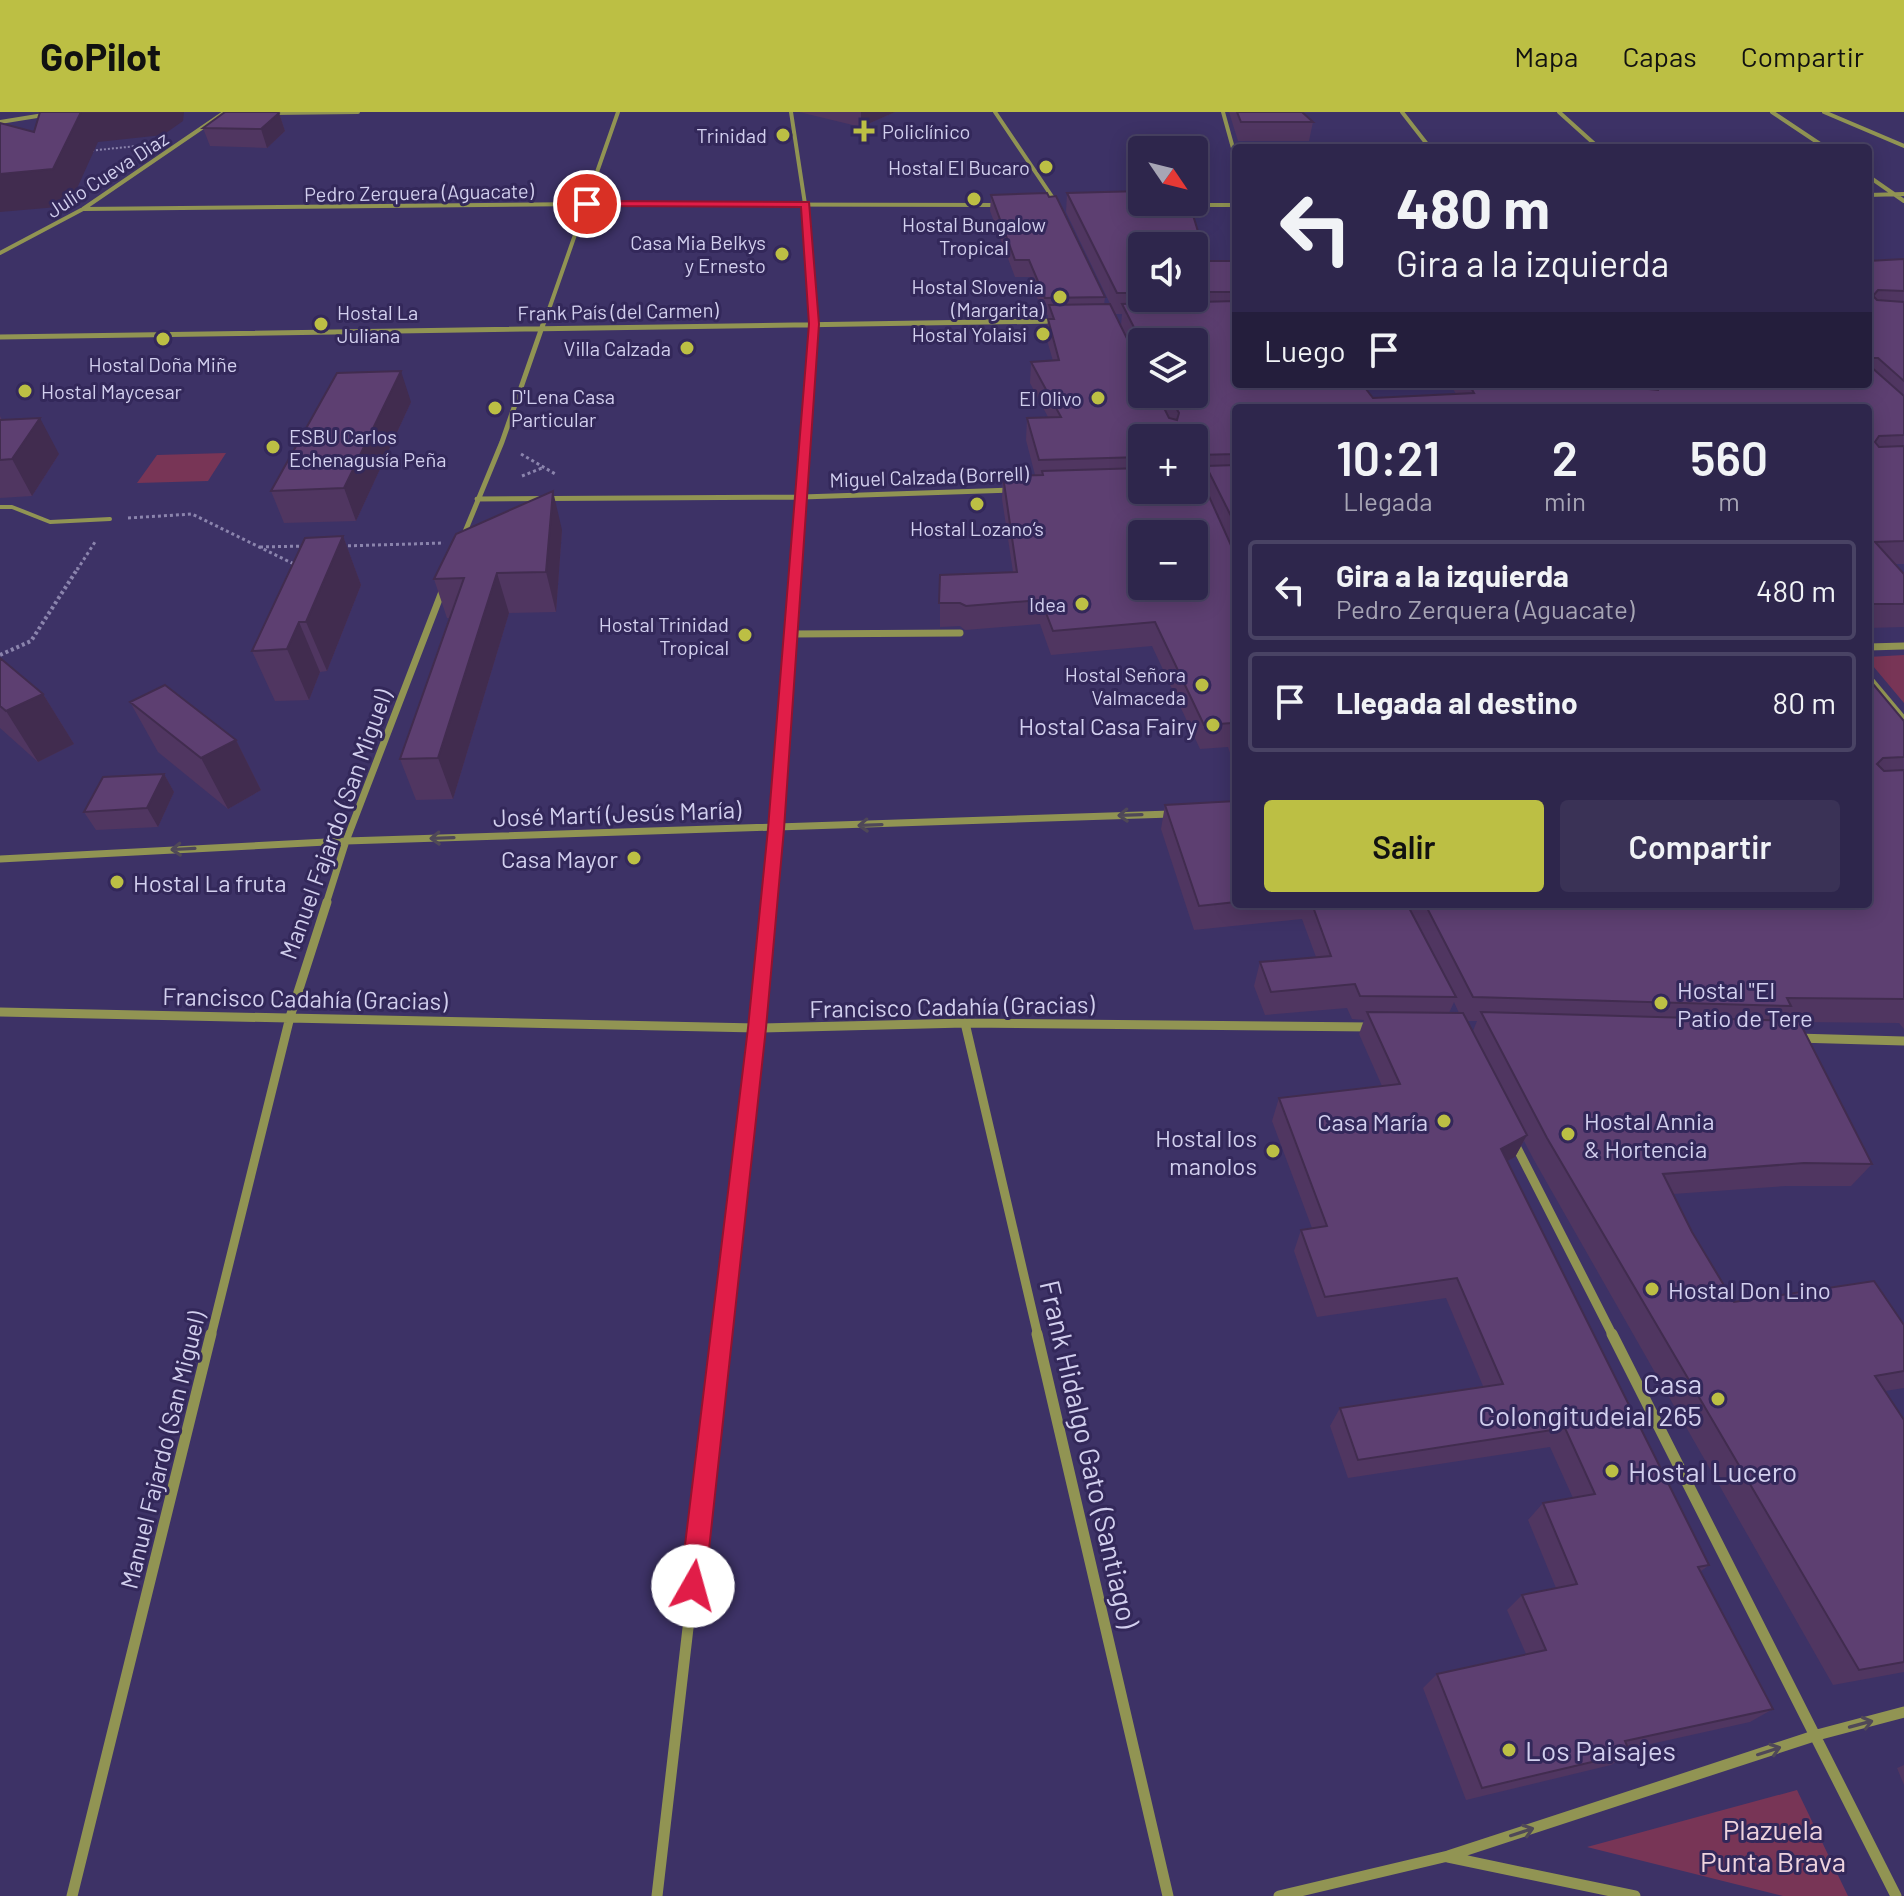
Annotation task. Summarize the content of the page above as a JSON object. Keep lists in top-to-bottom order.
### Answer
{
  "streets": {
    "street": [
      "Julio Cueva Diaz",
      "Pedro Zerquera (Aguacate)",
      "Frank País (del Carmen)",
      "Miguel Calzada (Borrell)",
      "José Martí (Jesús María)",
      "Manuel Fajardo (San Miguel)",
      "Francisco Cadahía (Gracias)",
      "Frank Hidalgo Gato (Santiago)"
    ]
  },
  "crossings": [
    ["Julio Cueva Diaz", "Pedro Zerquera (Aguacate)"],
    ["José Martí (Jesús María)", "Manuel Fajardo (San Miguel)"],
    ["Manuel Fajardo (San Miguel)", "Francisco Cadahía (Gracias)"],
    ["Francisco Cadahía (Gracias)", "Frank Hidalgo Gato (Santiago)"]
  ],
  "one_way": ["José Martí (Jesús María)"],
  "parks": ["Plazuela Punta Brava"],
  "places": {
    "health": ["Policlínico"],
    "other": [
      "Trinidad",
      "Hostal El Bucaro",
      "Hostal Bungalow Tropical",
      "Casa Mia Belkys y Ernesto",
      "Hostal Slovenia (Margarita)",
      "Hostal La Juliana",
      "Hostal Yolaisi",
      "Hostal Doña Miñe",
      "Villa Calzada",
      "Hostal Maycesar",
      "El Olivo",
      "D'Lena Casa Particular",
      "ESBU Carlos Echenagusía Peña",
      "Hostal Lozano‘s",
      "Idea",
      "Hostal Trinidad Tropical",
      "Hostal Señora Valmaceda",
      "Hostal Casa Fairy",
      "Casa Mayor",
      "Hostal La fruta",
      "Hostal \"El Patio de Tere",
      "Casa María",
      "Hostal Annia & Hortencia",
      "Hostal los manolos",
      "Hostal Don Lino",
      "Casa Colongitudeial 265",
      "Hostal Lucero",
      "Los Paisajes"
    ]
  },
  "north": "bottom right",
  "page": {
    "header": "GoPilot",
    "nav": ["Mapa", "Capas", "Compartir"],
    "map_buttons": ["+", "−"],
    "turn": ["480 m", "Gira a la izquierda"],
    "then": "Luego",
    "eta": [
      "10:21",
      "Llegada",
      "2",
      "min",
      "560",
      "m"
    ],
    "list": [
      {
        "name": "Gira a la izquierda",
        "note": "Pedro Zerquera (Aguacate)",
        "value": "480 m"
      },
      {
        "name": "Llegada al destino",
        "value": "80 m"
      }
    ],
    "buttons": ["Salir", "Compartir"]
  }
}
